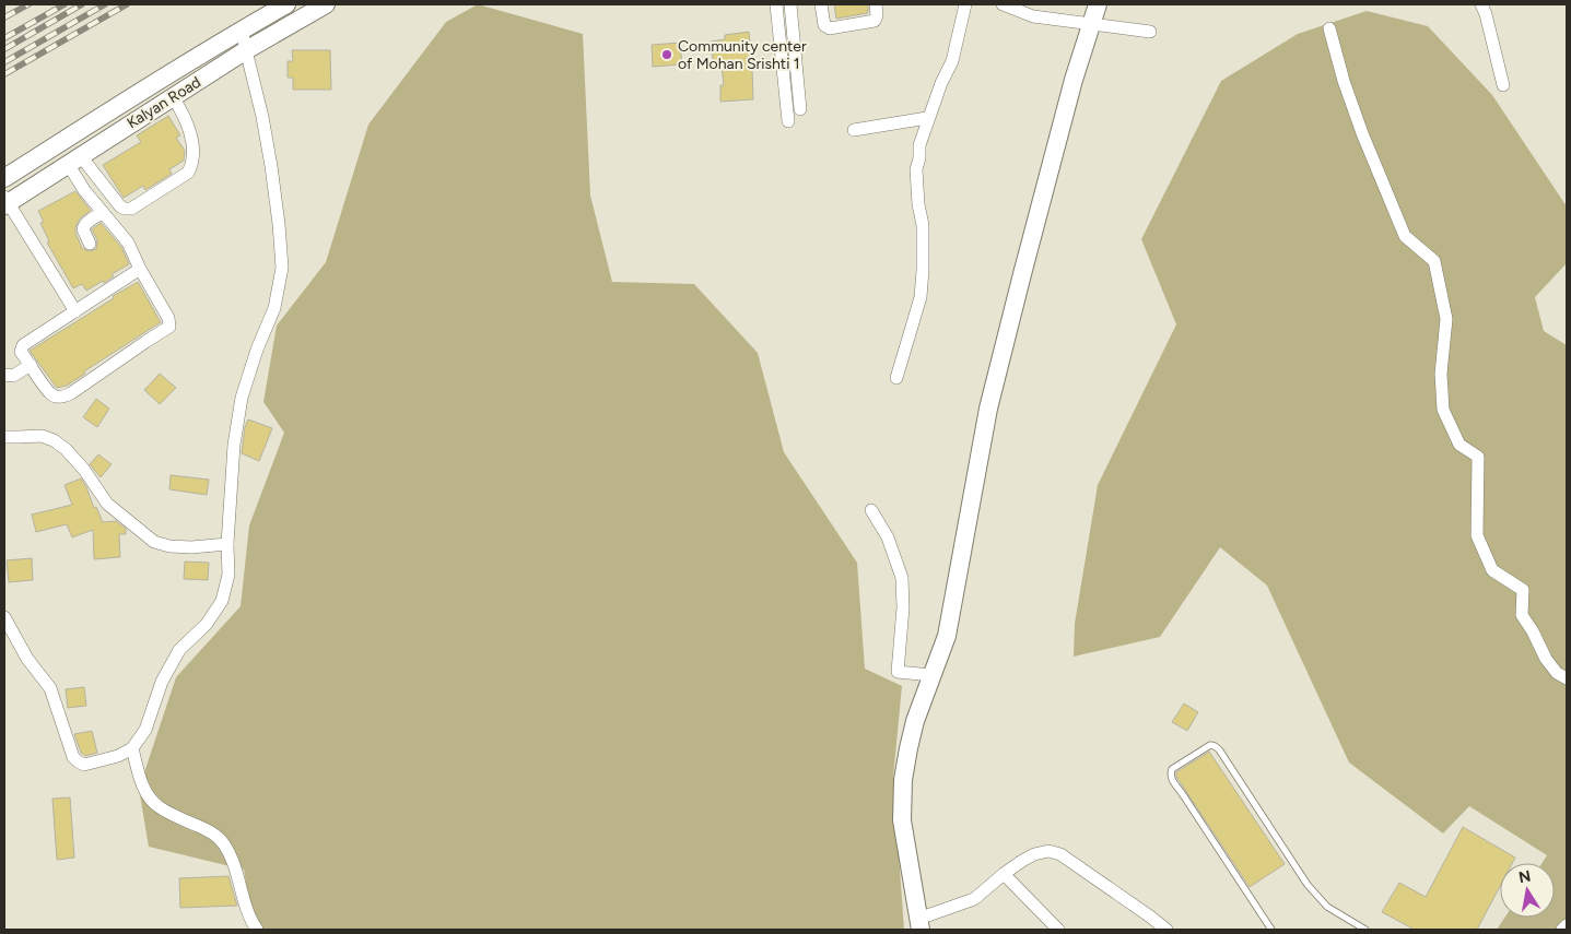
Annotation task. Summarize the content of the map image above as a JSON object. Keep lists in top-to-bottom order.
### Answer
{
  "streets": {
    "street": ["Kalyan Road"]
  },
  "places": ["Community center of Mohan Srishti 1"],
  "north": "top"
}
